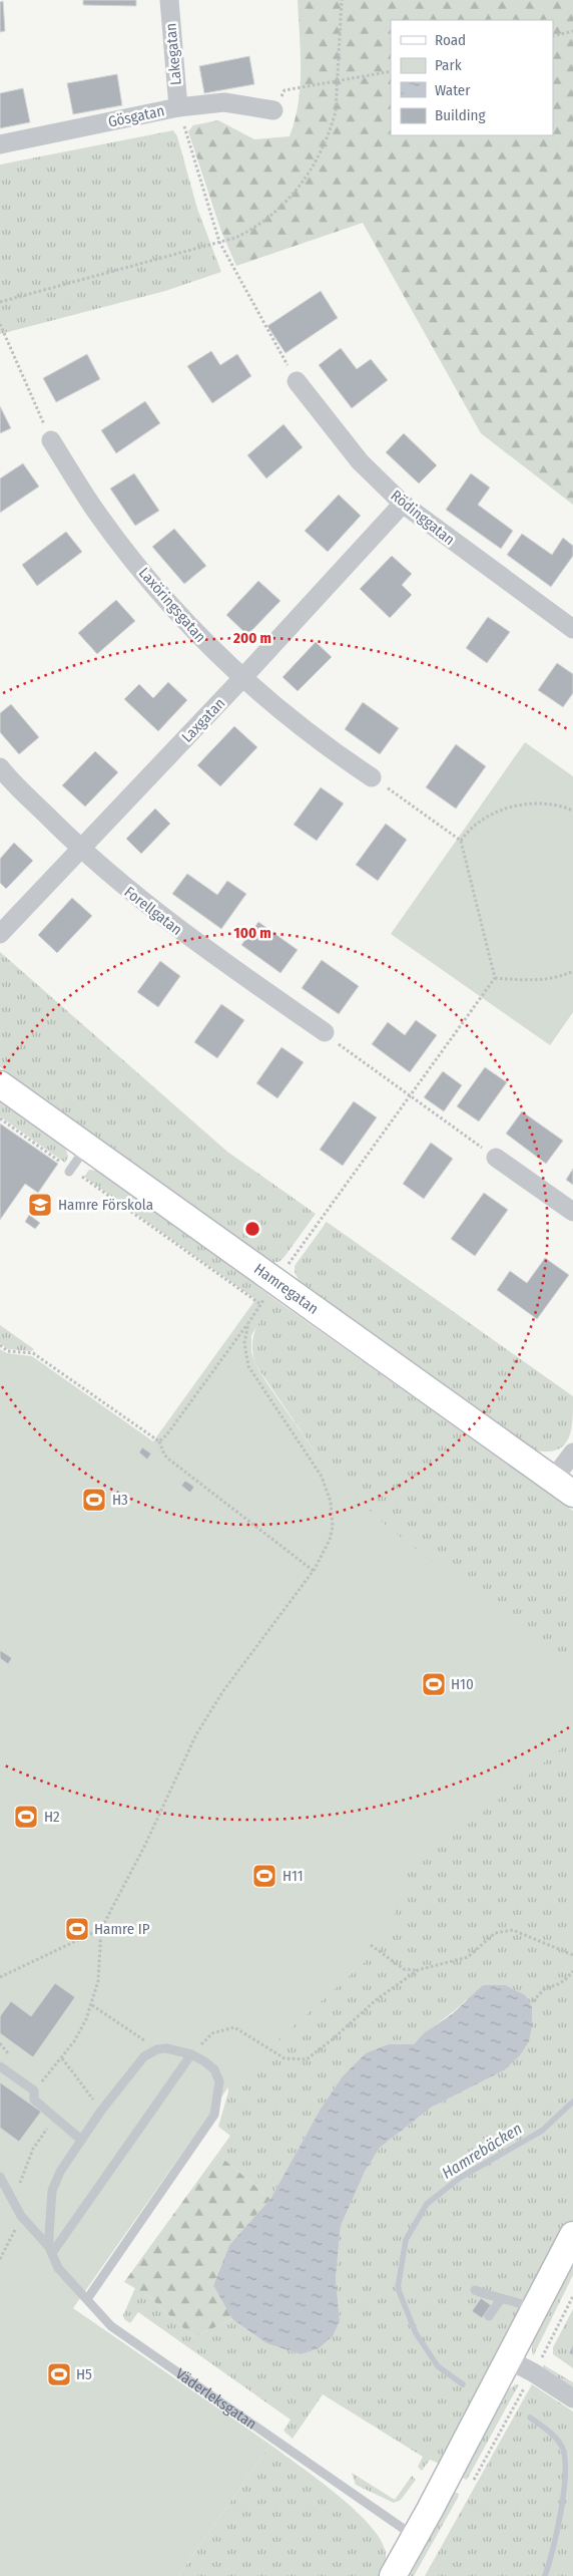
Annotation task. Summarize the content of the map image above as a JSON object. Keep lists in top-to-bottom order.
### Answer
{
  "streets": {
    "street": [
      "Lakegatan",
      "Gösgatan",
      "Rödinggatan",
      "Laxöringsgatan",
      "Laxgatan",
      "Forellgatan",
      "Hamregatan"
    ],
    "lane": ["Väderleksgatan"]
  },
  "crossings": [
    ["Lakegatan", "Gösgatan"],
    ["Rödinggatan", "Laxgatan"],
    ["Laxöringsgatan", "Laxgatan"],
    ["Laxgatan", "Forellgatan"]
  ],
  "water": ["Hamrebäcken"],
  "places": {
    "school or university": ["Hamre Förskola"],
    "sports": [
      "H3",
      "H10",
      "H2",
      "H11",
      "Hamre IP",
      "H5"
    ]
  },
  "legend": [
    "Road",
    "Park",
    "Water",
    "Building"
  ],
  "rings": ["200 m", "100 m"]
}
